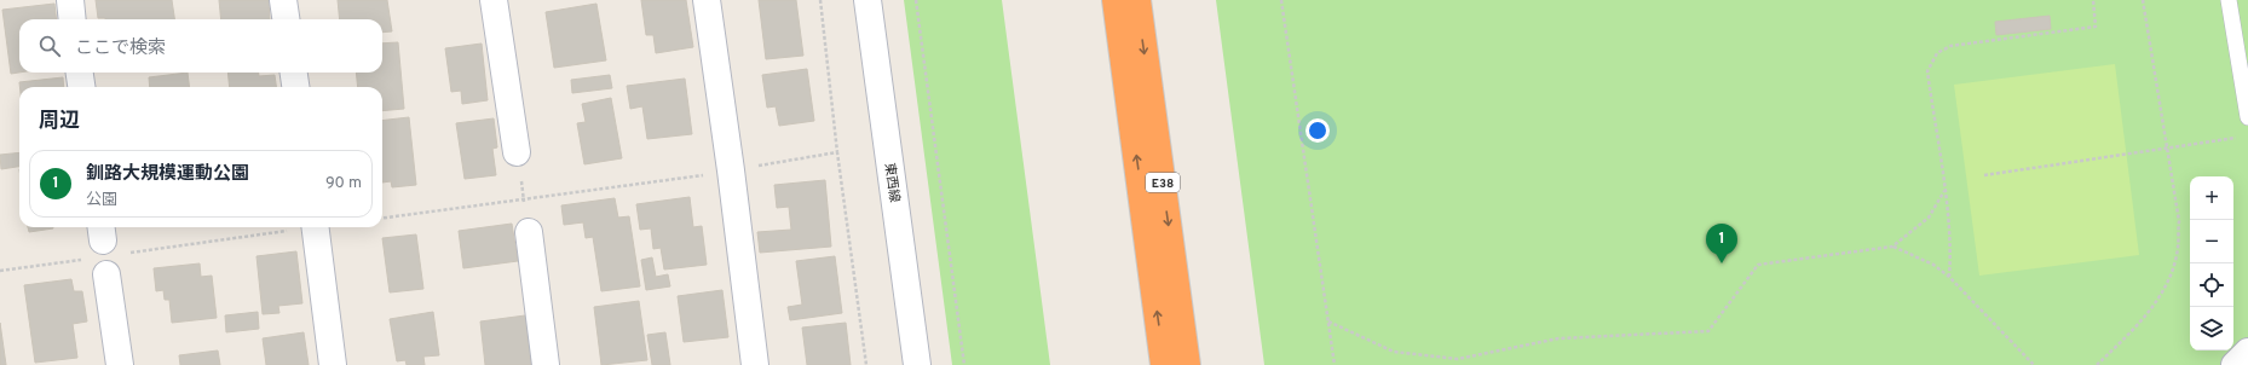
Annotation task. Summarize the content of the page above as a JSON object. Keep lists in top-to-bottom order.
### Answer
{
  "streets": {
    "highway": ["E38"],
    "street": ["東西線"]
  },
  "page": {
    "search": "ここで検索",
    "heading": "周辺",
    "list": [
      {
        "mark": "1",
        "name": "釧路大規模運動公園",
        "note": "公園",
        "value": "90 m"
      }
    ],
    "map_buttons": ["+", "−"],
    "pins": "1"
  }
}
